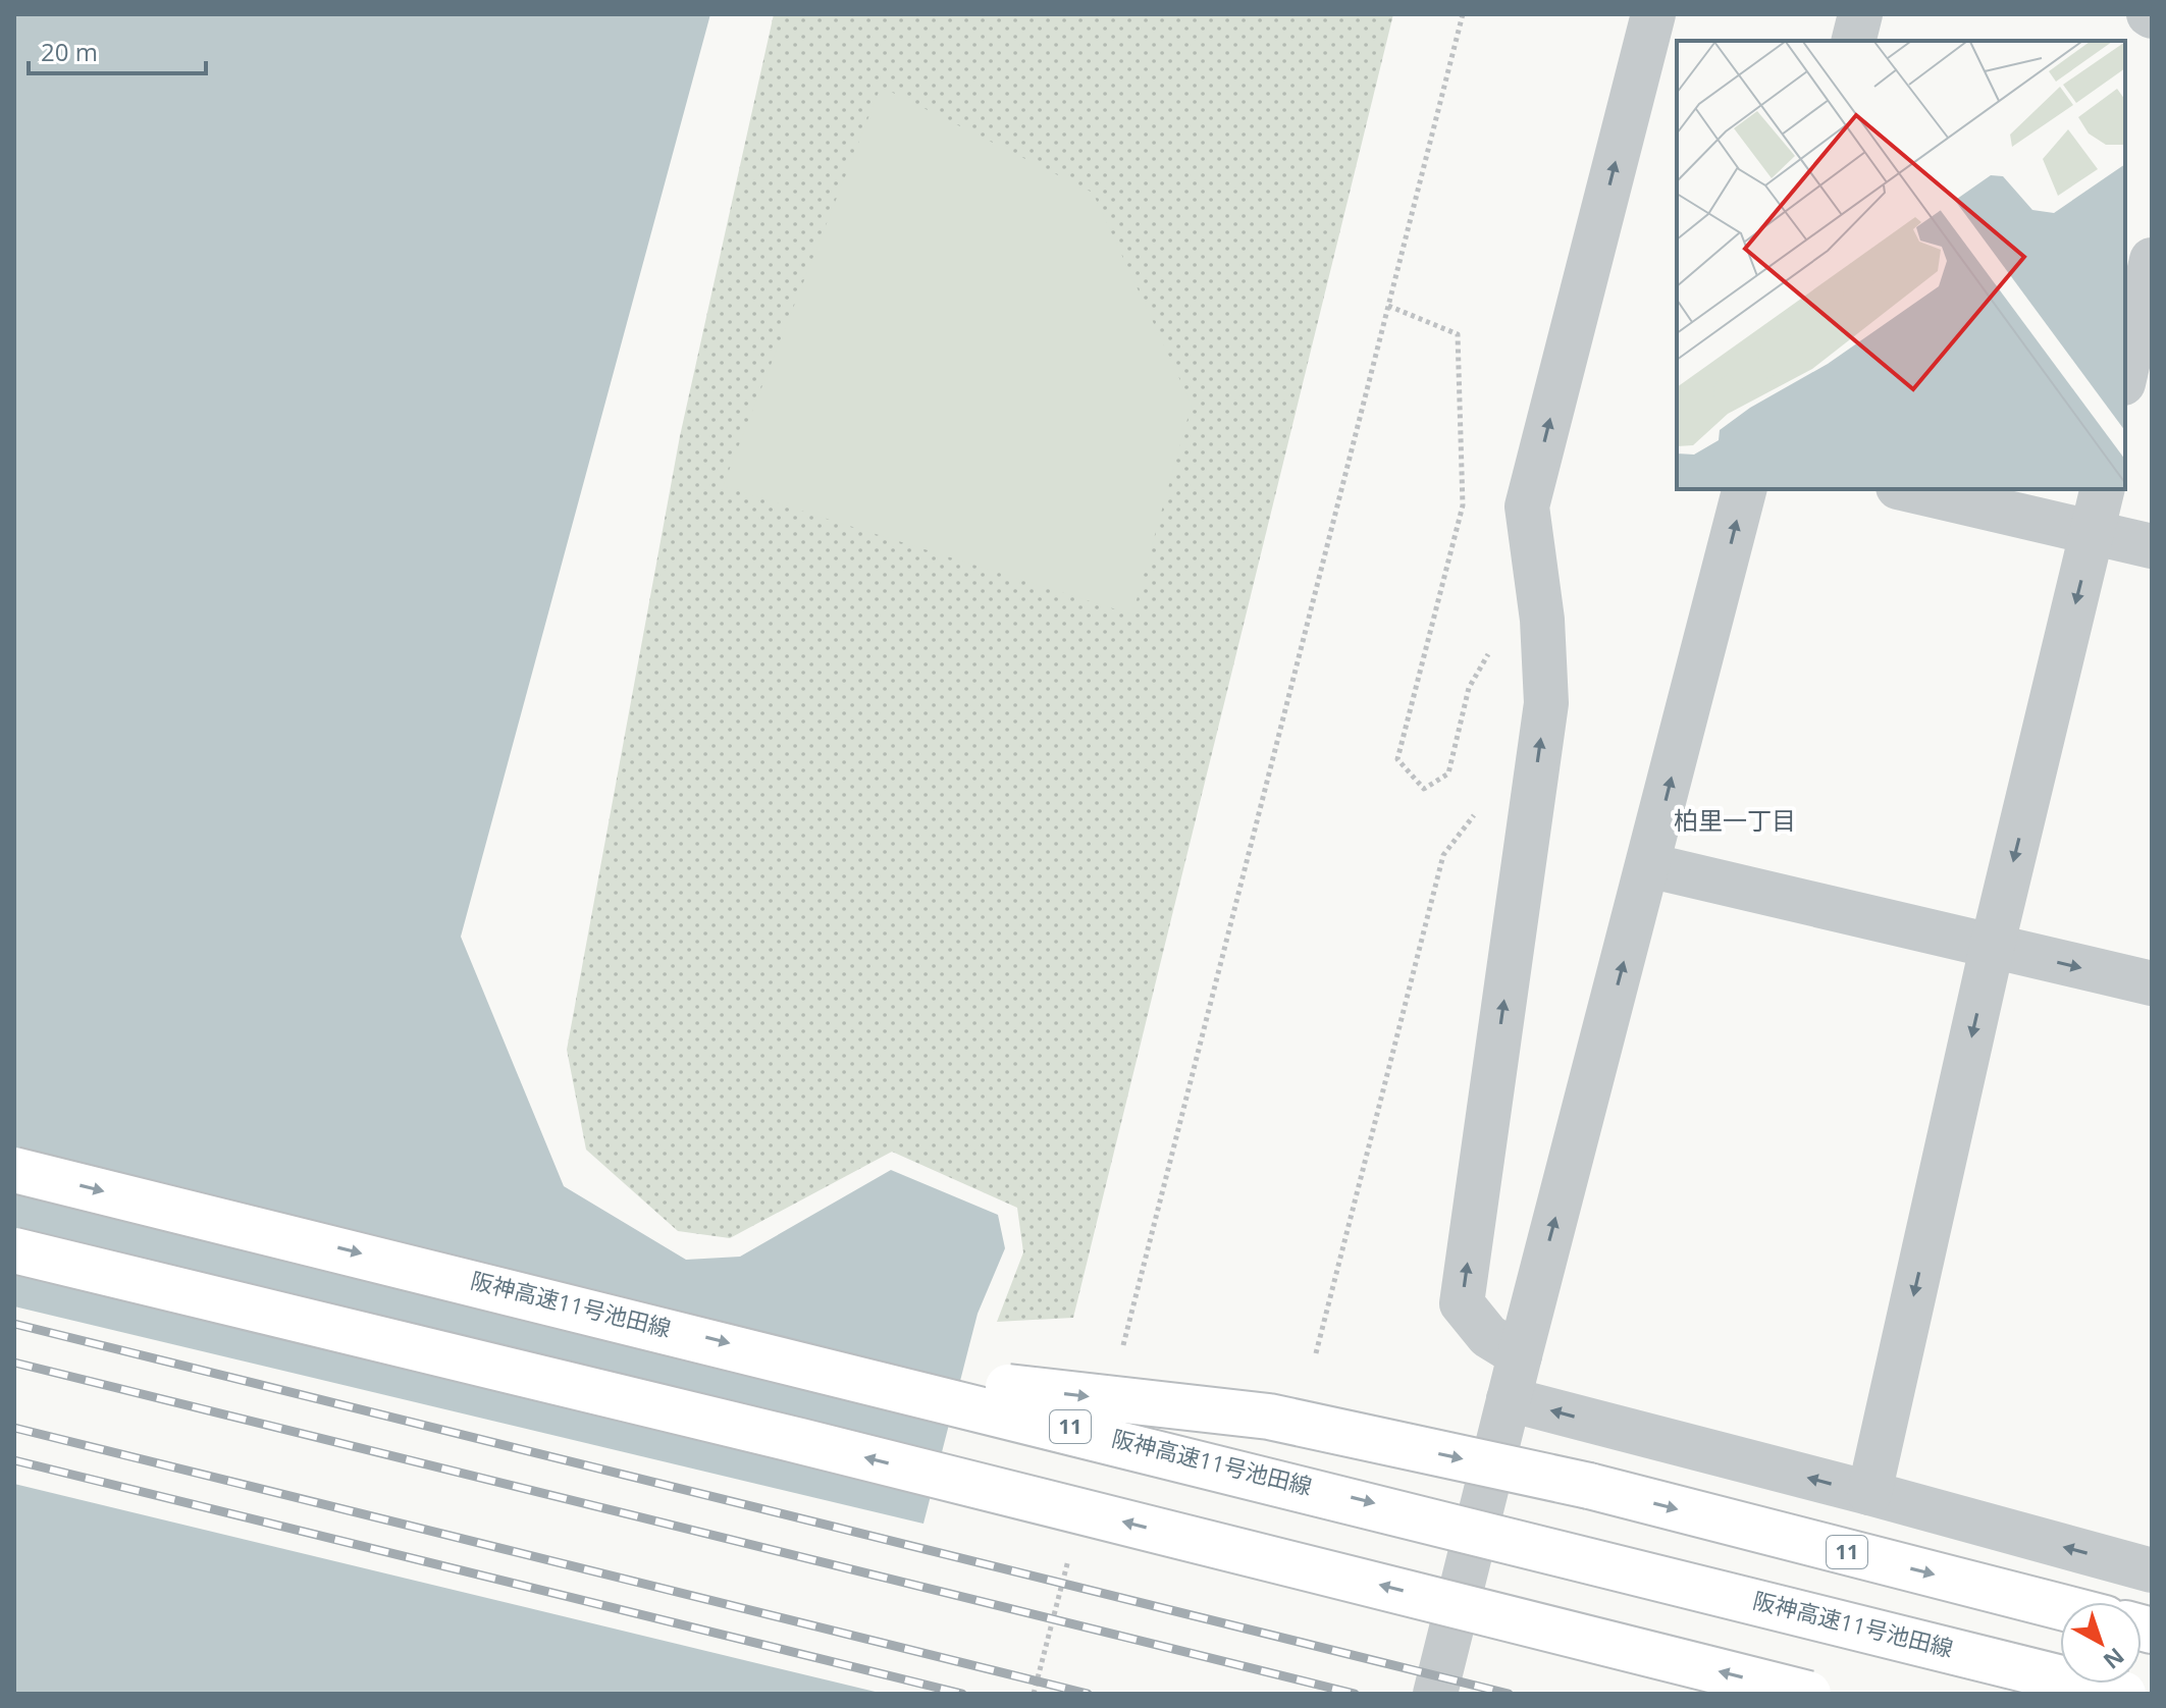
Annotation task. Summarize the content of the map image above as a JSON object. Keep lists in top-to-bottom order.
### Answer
{
  "streets": {
    "highway": ["阪神高速11号池田線", "11"]
  },
  "crossings": [
    ["阪神高速11号池田線", "11"]
  ],
  "districts": ["柏里一丁目"],
  "scale_bar": "20 m",
  "north": "bottom right"
}
